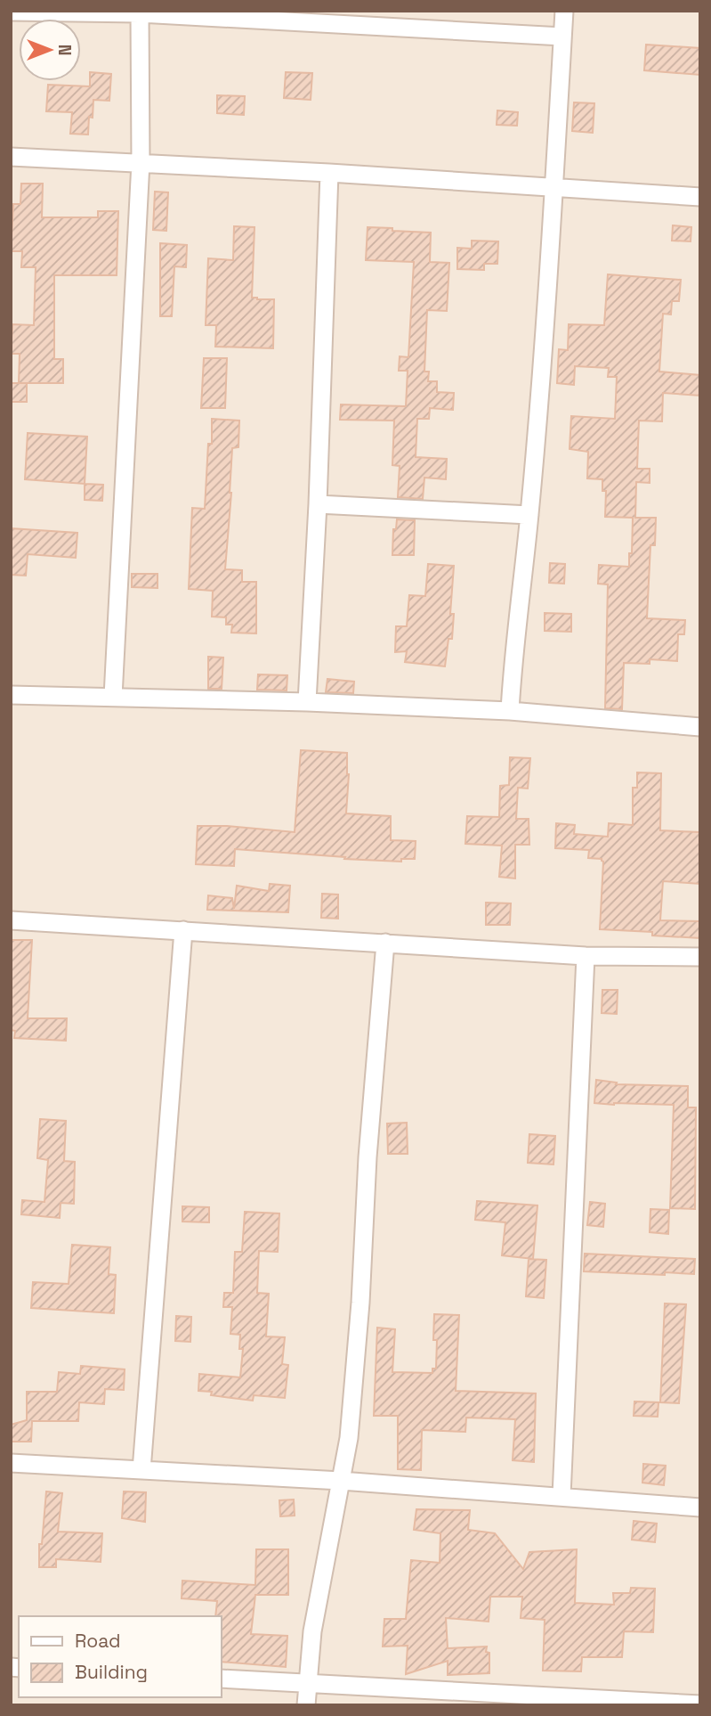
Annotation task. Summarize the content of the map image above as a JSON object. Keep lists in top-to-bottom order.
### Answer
{
  "legend": ["Road", "Building"],
  "north": "right"
}
